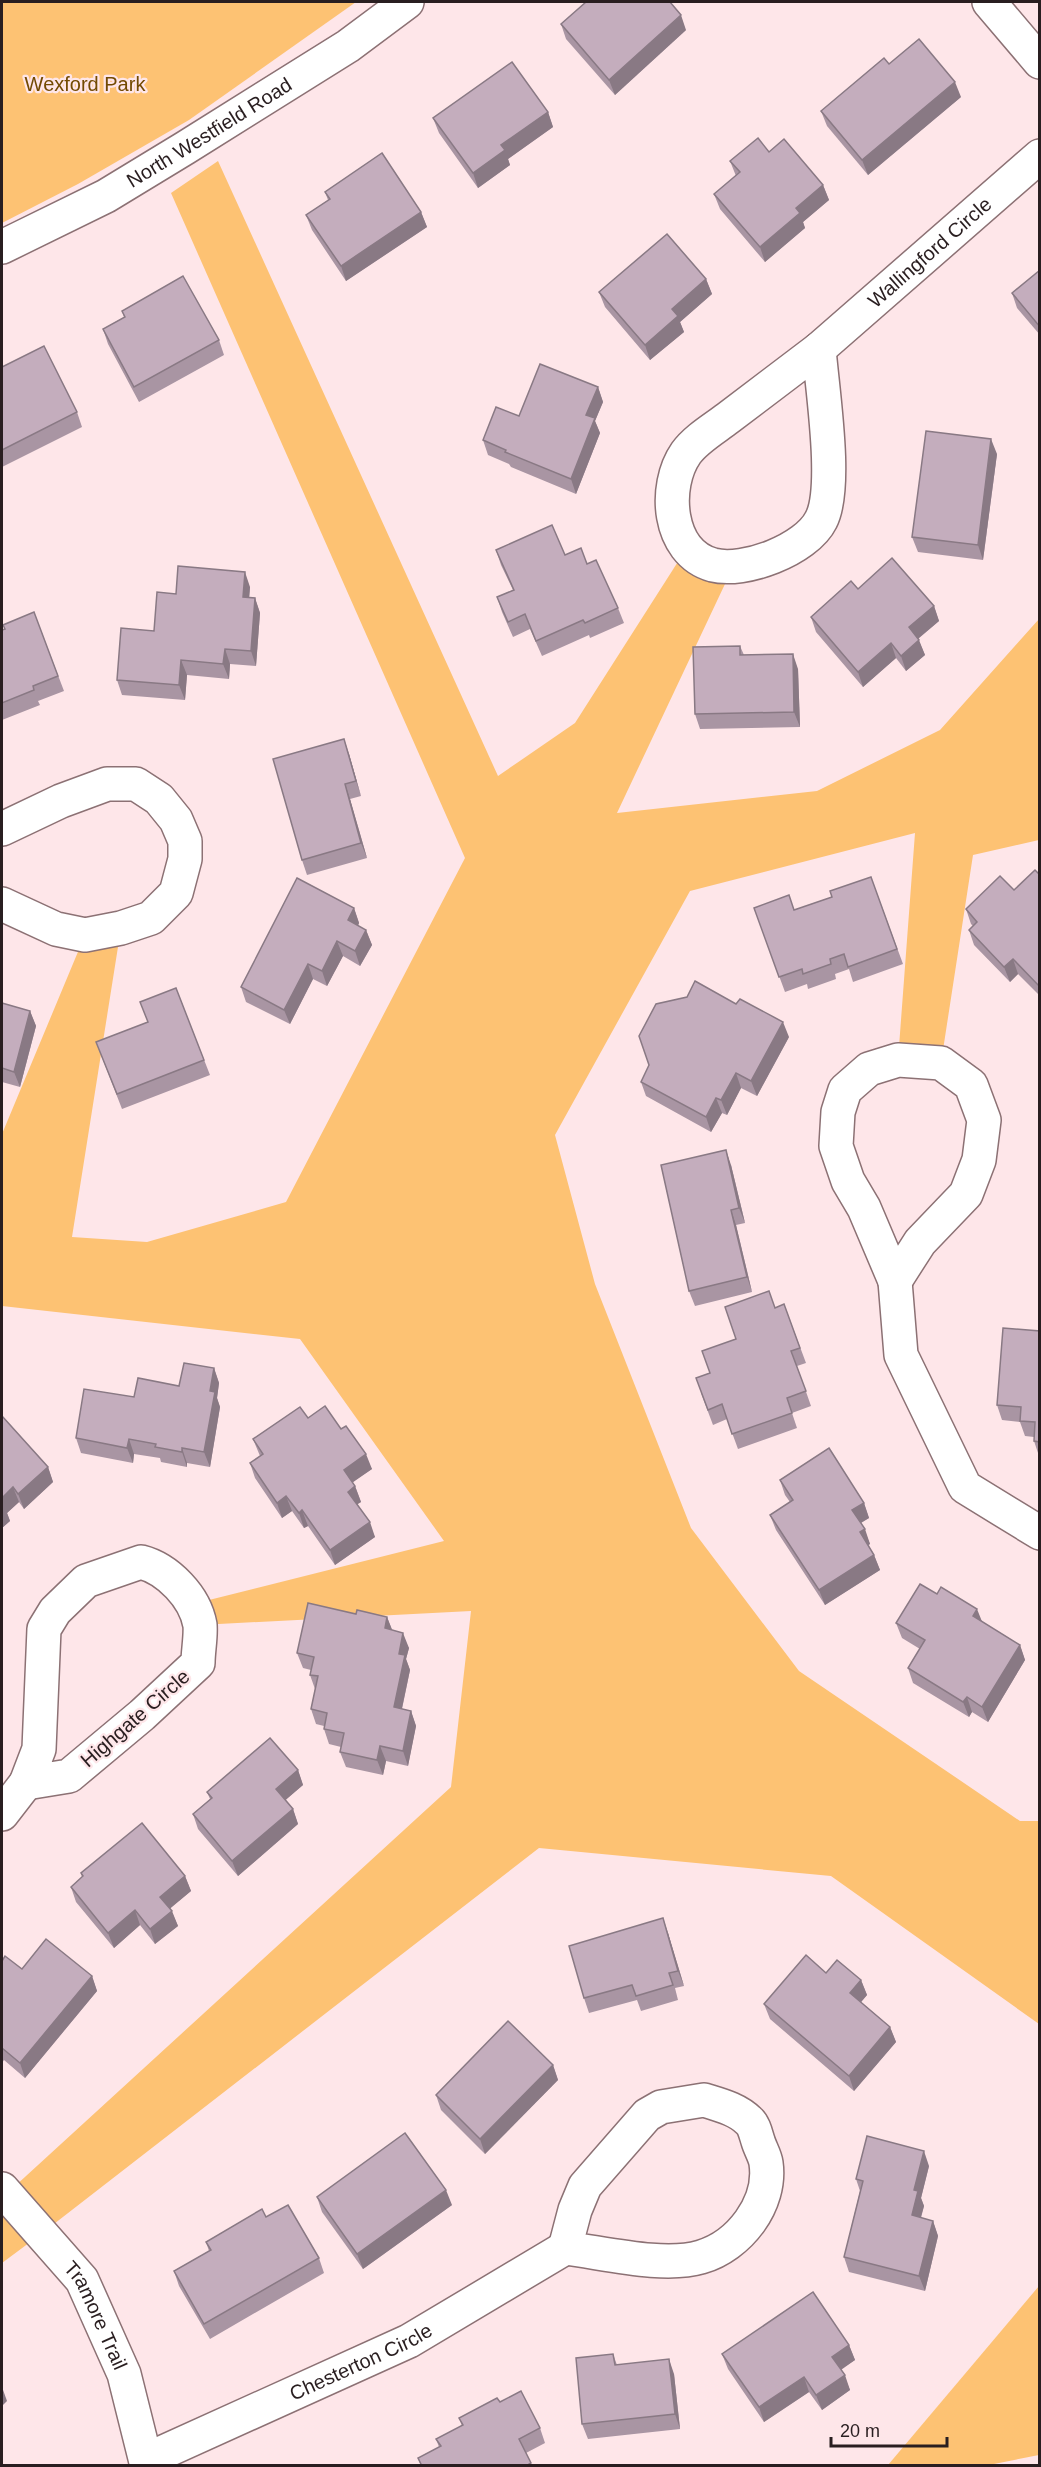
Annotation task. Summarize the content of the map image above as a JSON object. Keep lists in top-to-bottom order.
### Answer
{
  "streets": {
    "street": [
      "North Westfield Road",
      "Wallingford Circle",
      "Highgate Circle",
      "Tramore Trail",
      "Chesterton Circle"
    ]
  },
  "crossings": [
    ["Tramore Trail", "Chesterton Circle"]
  ],
  "parks": ["Wexford Park"],
  "scale_bar": "20 m"
}
